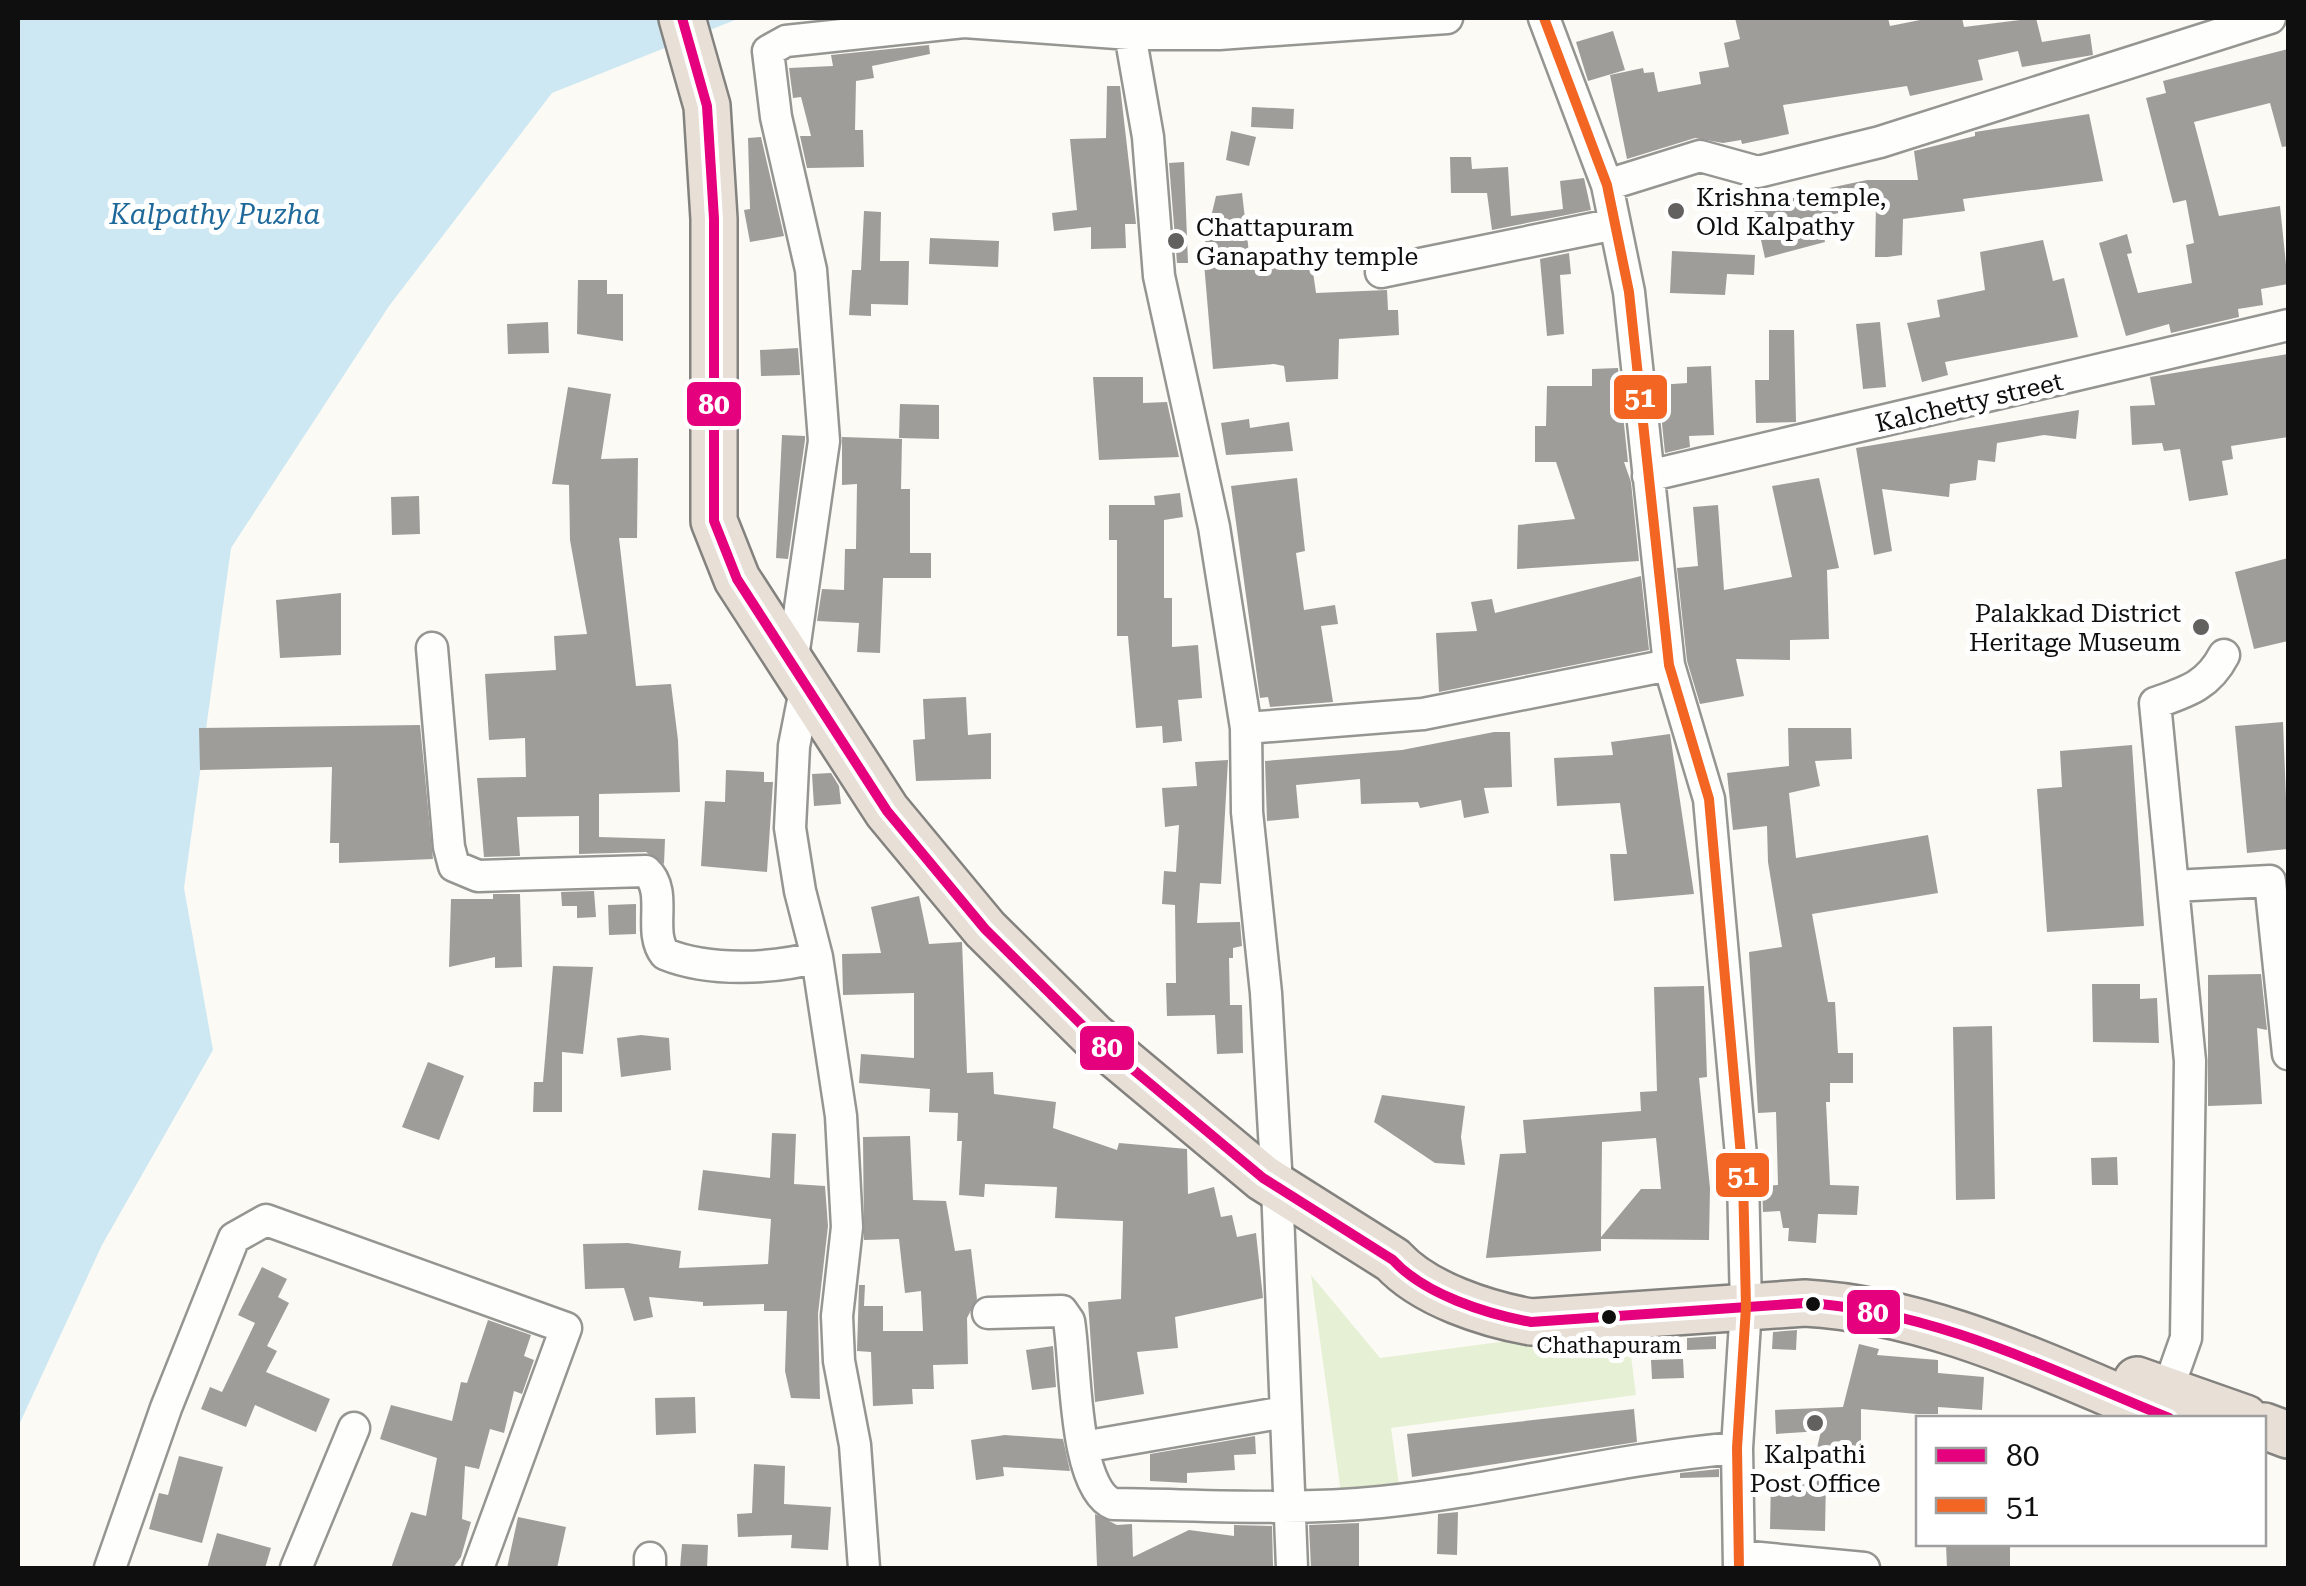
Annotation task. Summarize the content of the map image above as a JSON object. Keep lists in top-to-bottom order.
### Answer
{
  "streets": {
    "street": ["Kalchetty street"]
  },
  "water": ["Kalpathy Puzha"],
  "places": [
    "Krishna temple, Old Kalpathy",
    "Chattapuram Ganapathy temple",
    "Palakkad District Heritage Museum",
    "Chathapuram",
    "Kalpathi Post Office"
  ],
  "lines": ["transit line 80", "transit line 51"],
  "legend": ["80", "51"]
}
